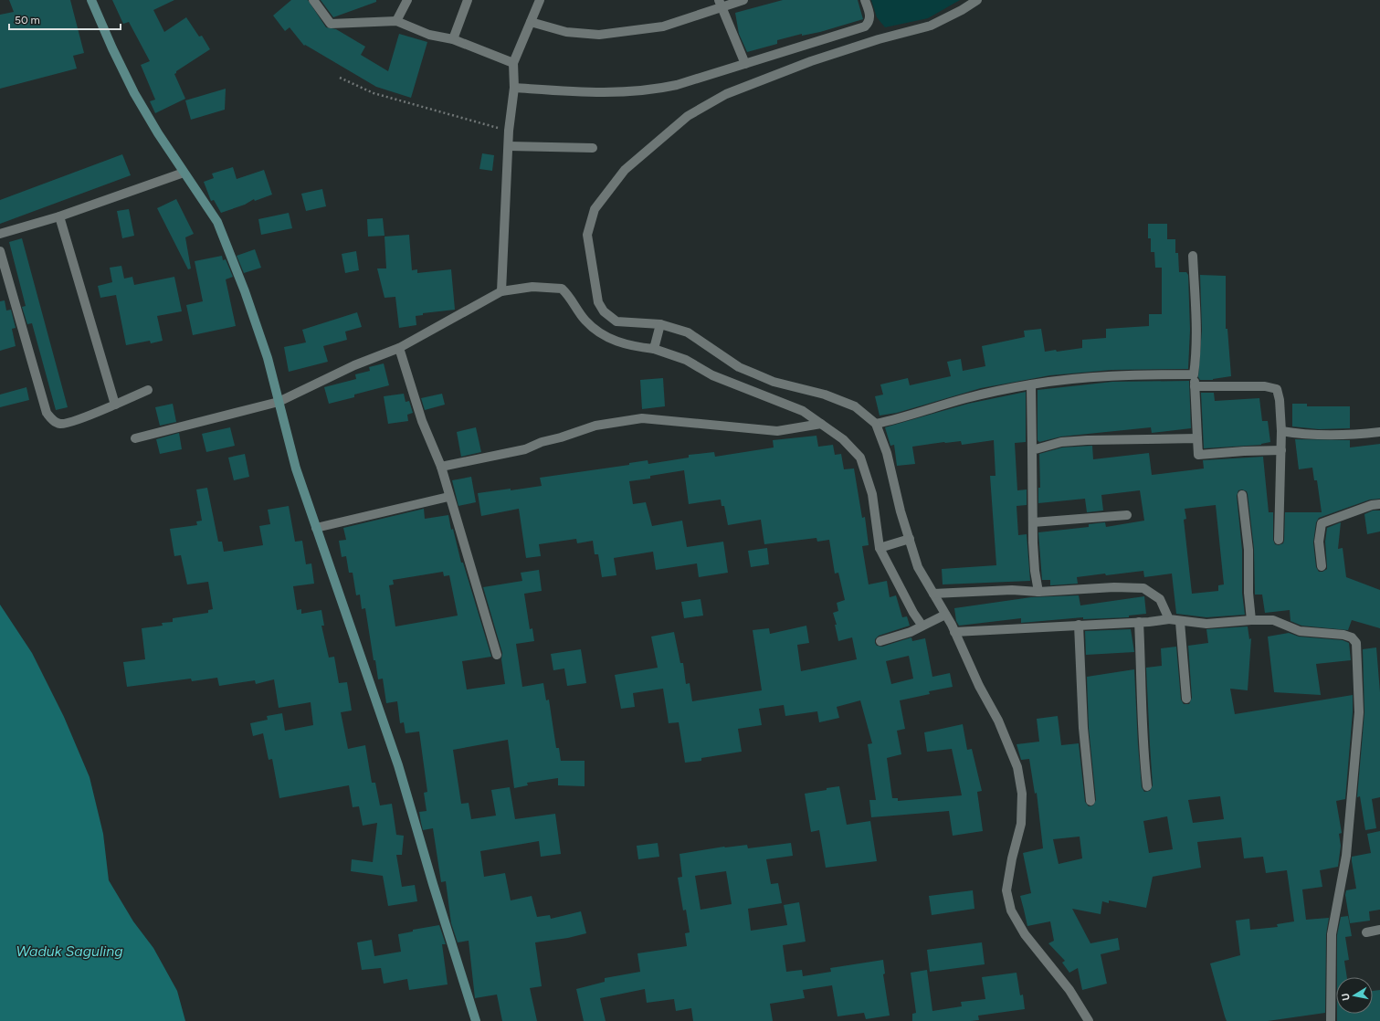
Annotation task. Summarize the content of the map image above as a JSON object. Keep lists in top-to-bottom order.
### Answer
{
  "water": ["Waduk Saguling"],
  "scale_bar": "50 m",
  "north": "left"
}
